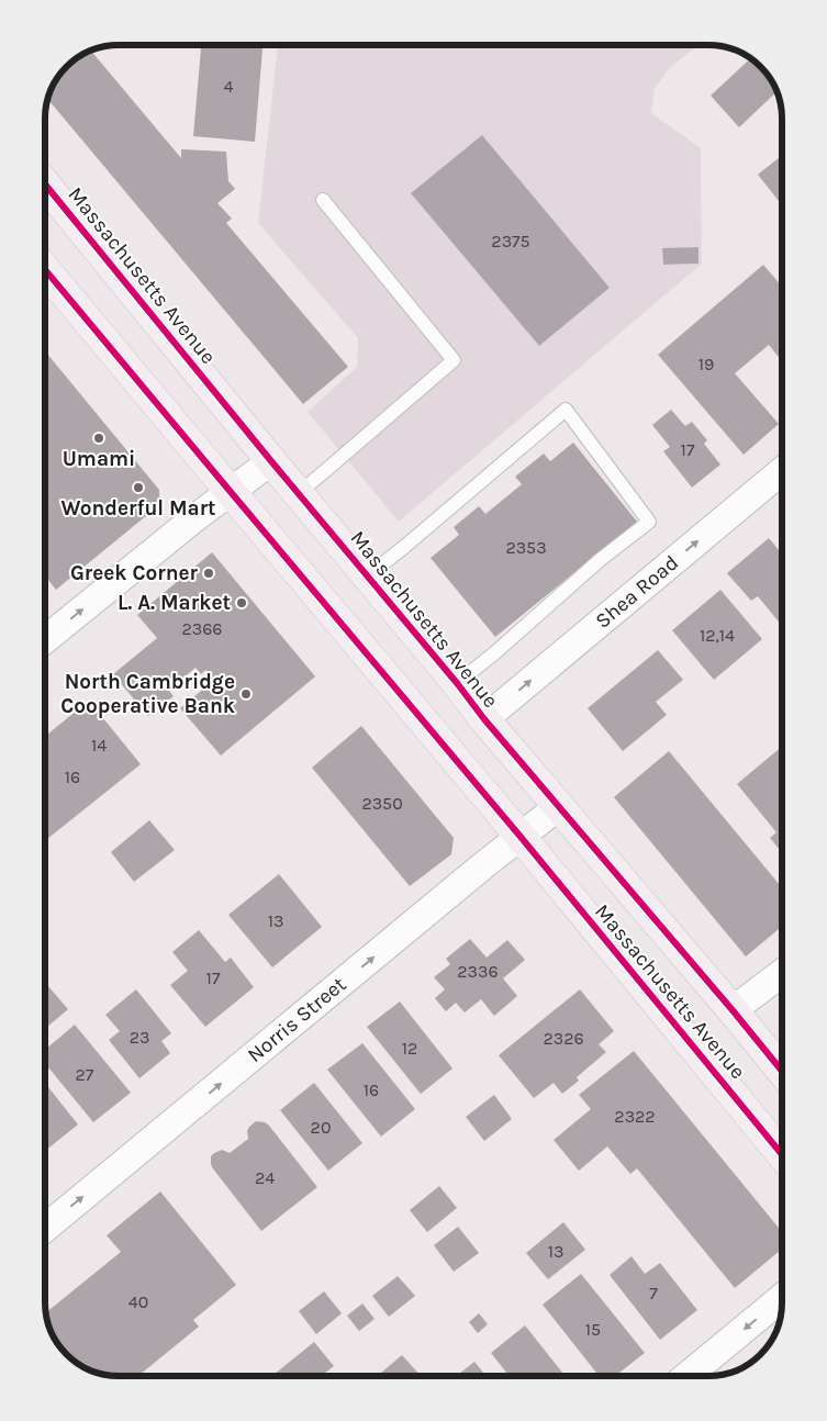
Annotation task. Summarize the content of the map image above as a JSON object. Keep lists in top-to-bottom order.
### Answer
{
  "streets": {
    "main road": ["Massachusetts Avenue"],
    "street": ["Shea Road", "Norris Street"]
  },
  "crossings": [
    ["Massachusetts Avenue", "Shea Road"],
    ["Massachusetts Avenue", "Norris Street"]
  ],
  "one_way": ["Shea Road", "Norris Street"],
  "places": [
    "Umami",
    "Wonderful Mart",
    "Greek Corner",
    "L. A. Market",
    "North Cambridge Cooperative Bank"
  ],
  "house_numbers": [
    "4",
    "2375",
    "19",
    "17",
    "2353",
    "2366",
    "12,14",
    "14",
    "16",
    "2350",
    "13",
    "2336",
    "17",
    "23",
    "2326",
    "12",
    "27",
    "16",
    "2322",
    "20",
    "24",
    "13",
    "7",
    "40",
    "15"
  ]
}
